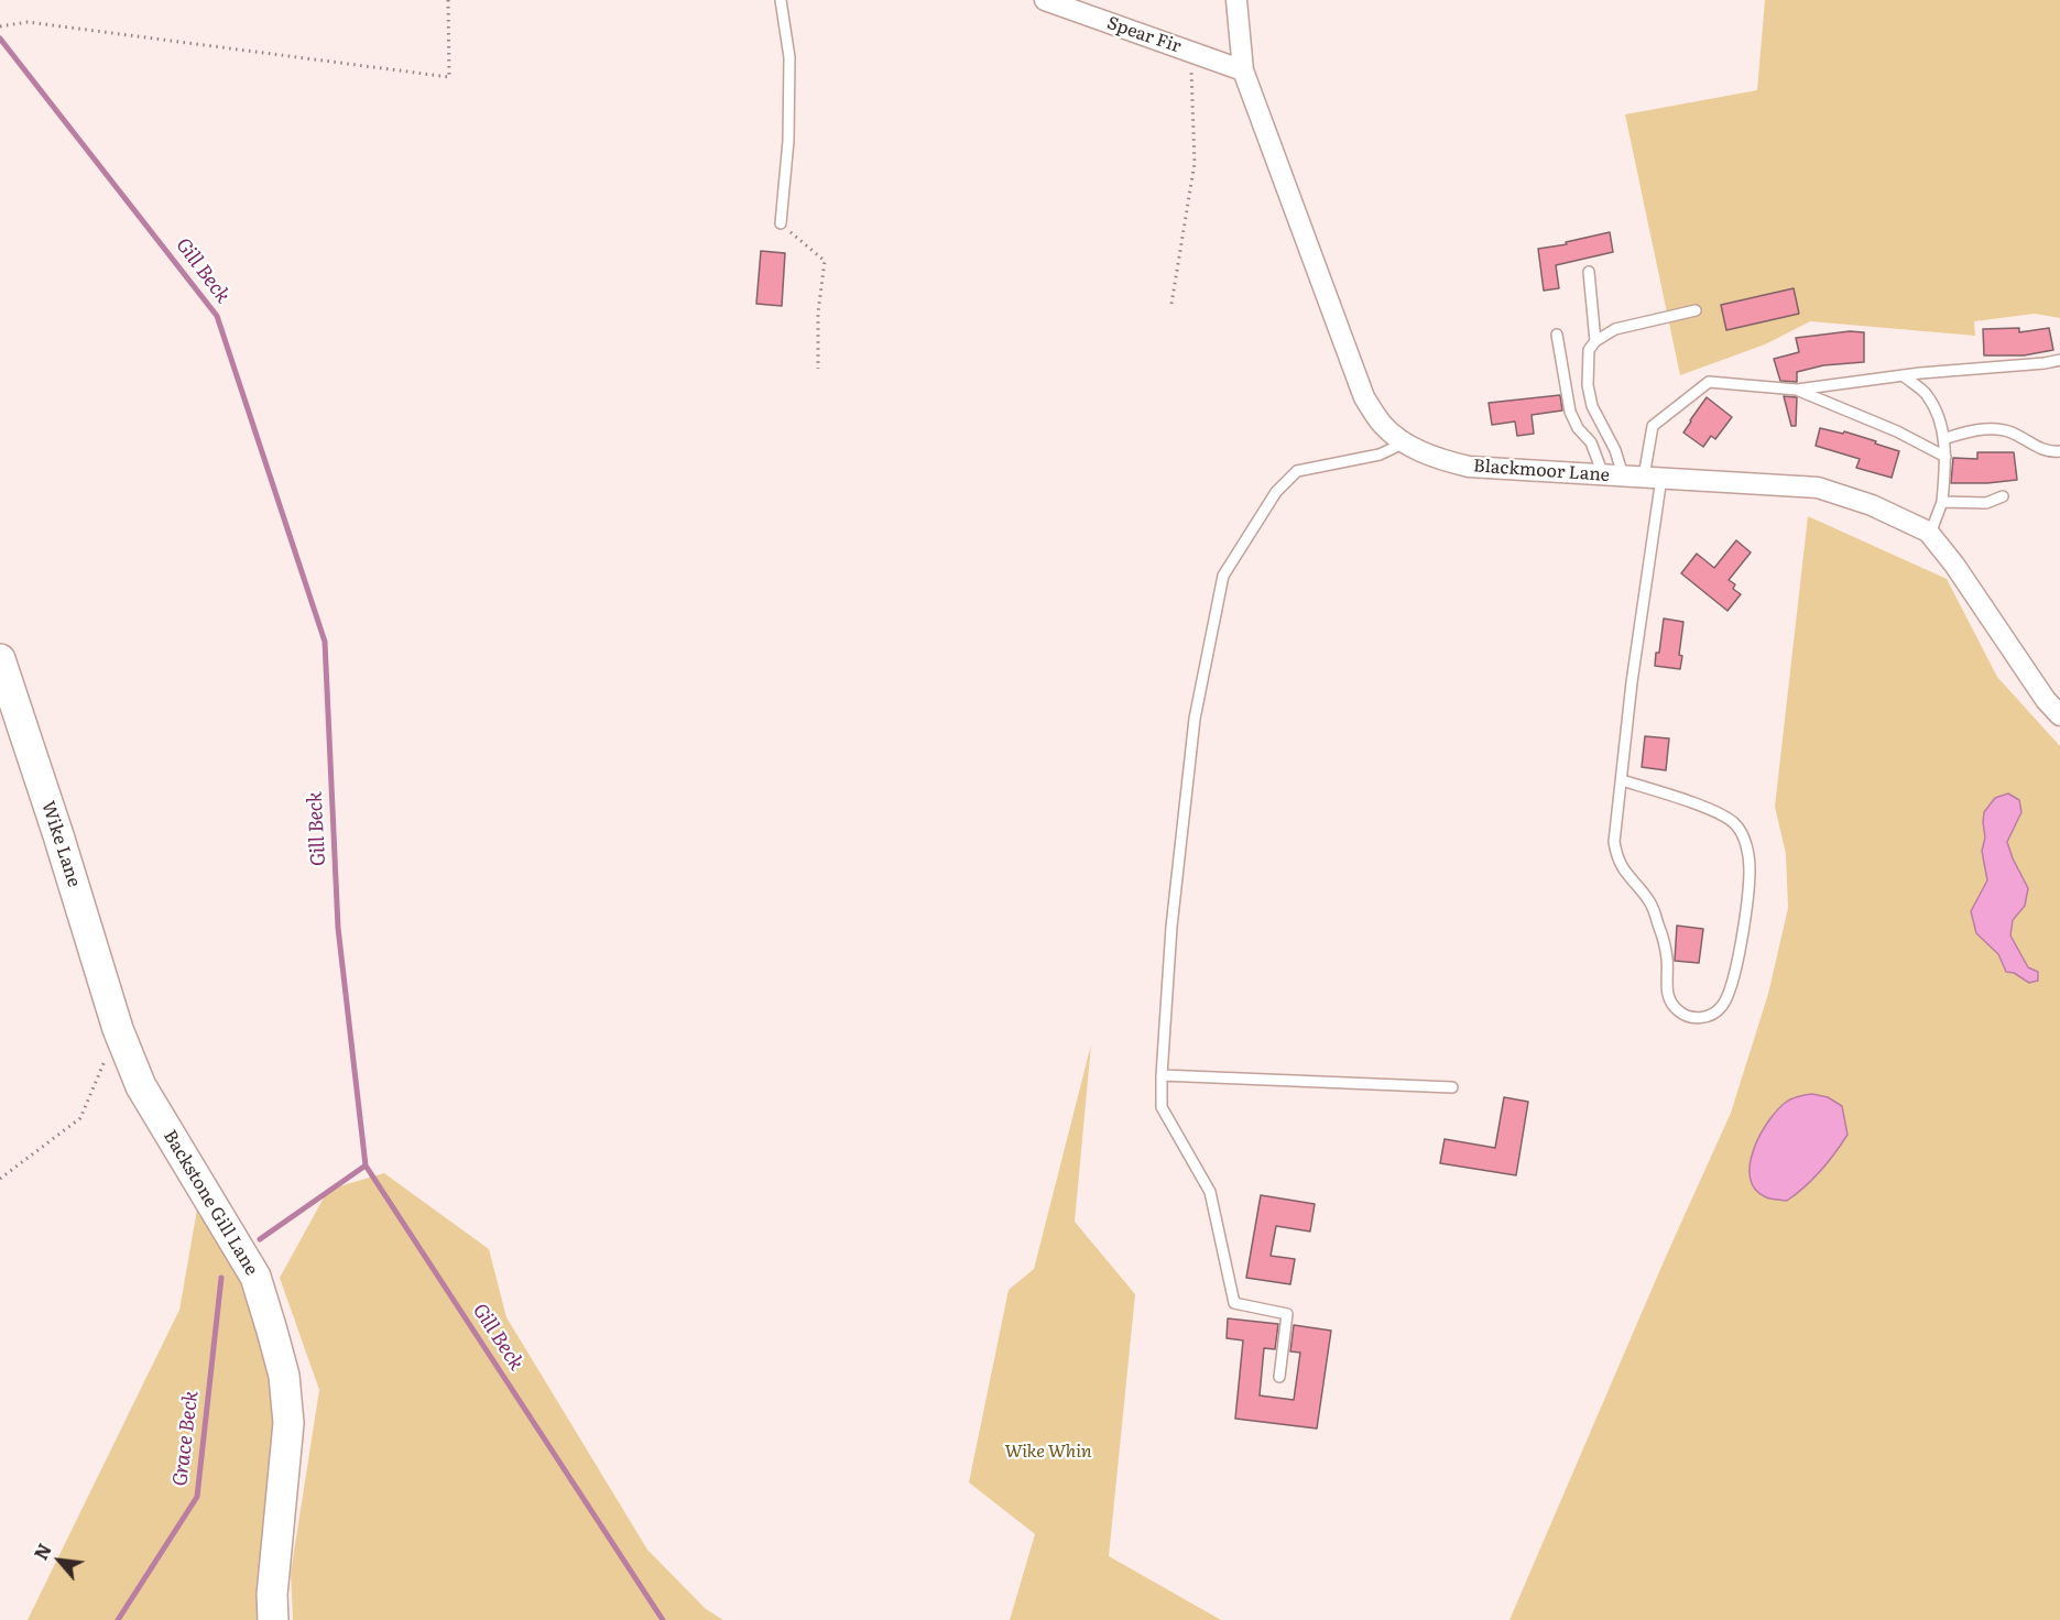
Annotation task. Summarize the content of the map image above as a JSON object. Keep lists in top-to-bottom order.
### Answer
{
  "streets": {
    "street": [
      "Spear Fir",
      "Blackmoor Lane",
      "Wike Lane",
      "Backstone Gill Lane"
    ]
  },
  "crossings": [
    ["Spear Fir", "Blackmoor Lane"],
    ["Wike Lane", "Backstone Gill Lane"]
  ],
  "water": ["Gill Beck", "Grace Beck"],
  "parks": ["Wike Whin"],
  "north": "top left"
}
